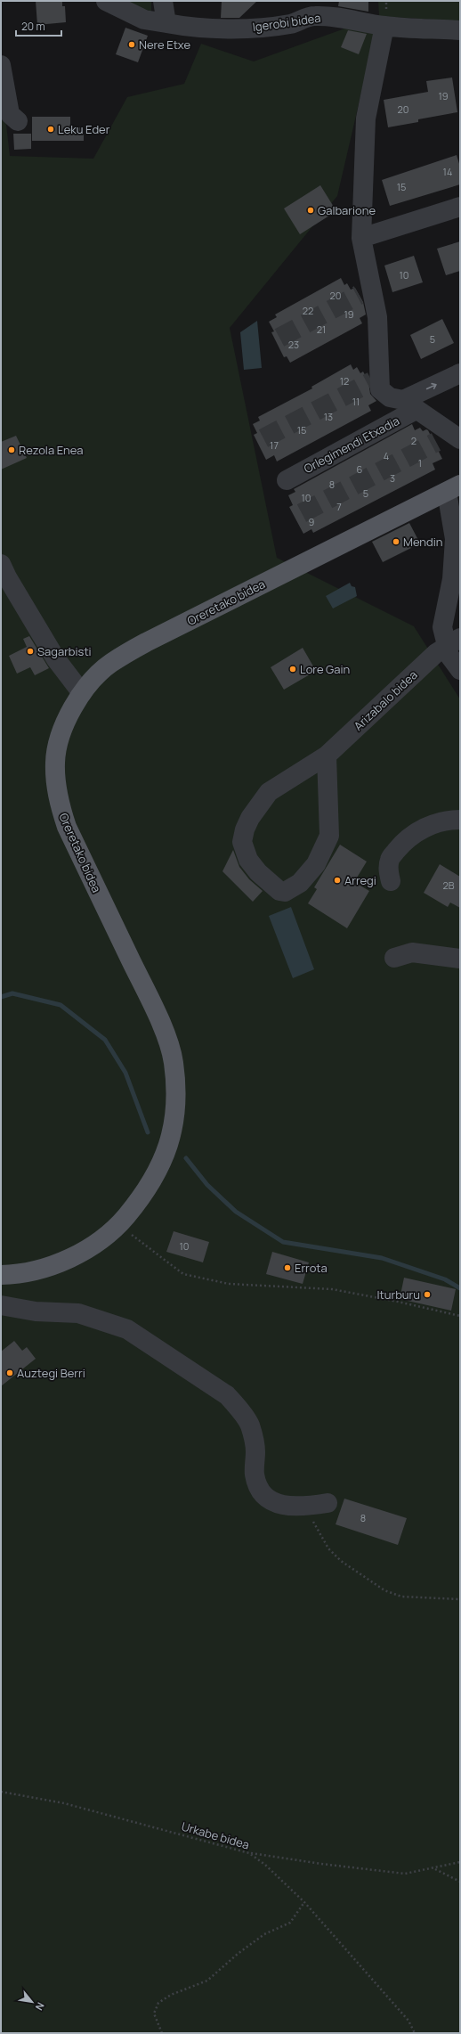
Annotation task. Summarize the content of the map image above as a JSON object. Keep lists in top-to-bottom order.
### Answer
{
  "streets": {
    "main road": ["Oreretako bidea"],
    "street": ["Igerobi bidea", "Orlegimendi Etxadia", "Arizabalo bidea"],
    "path": ["Urkabe bidea"]
  },
  "places": [
    "Nere Etxe",
    "Leku Eder",
    "Galbarione",
    "Rezola Enea",
    "Mendin",
    "Sagarbisti",
    "Lore Gain",
    "Arregi",
    "Errota",
    "Iturburu",
    "Auztegi Berri"
  ],
  "house_numbers": [
    "19",
    "20",
    "14",
    "15",
    "10",
    "20",
    "22",
    "19",
    "21",
    "5",
    "23",
    "12",
    "11",
    "13",
    "15",
    "2",
    "17",
    "4",
    "1",
    "6",
    "3",
    "8",
    "5",
    "10",
    "7",
    "9",
    "2B",
    "10",
    "8"
  ],
  "scale_bar": "20 m",
  "north": "bottom right"
}
